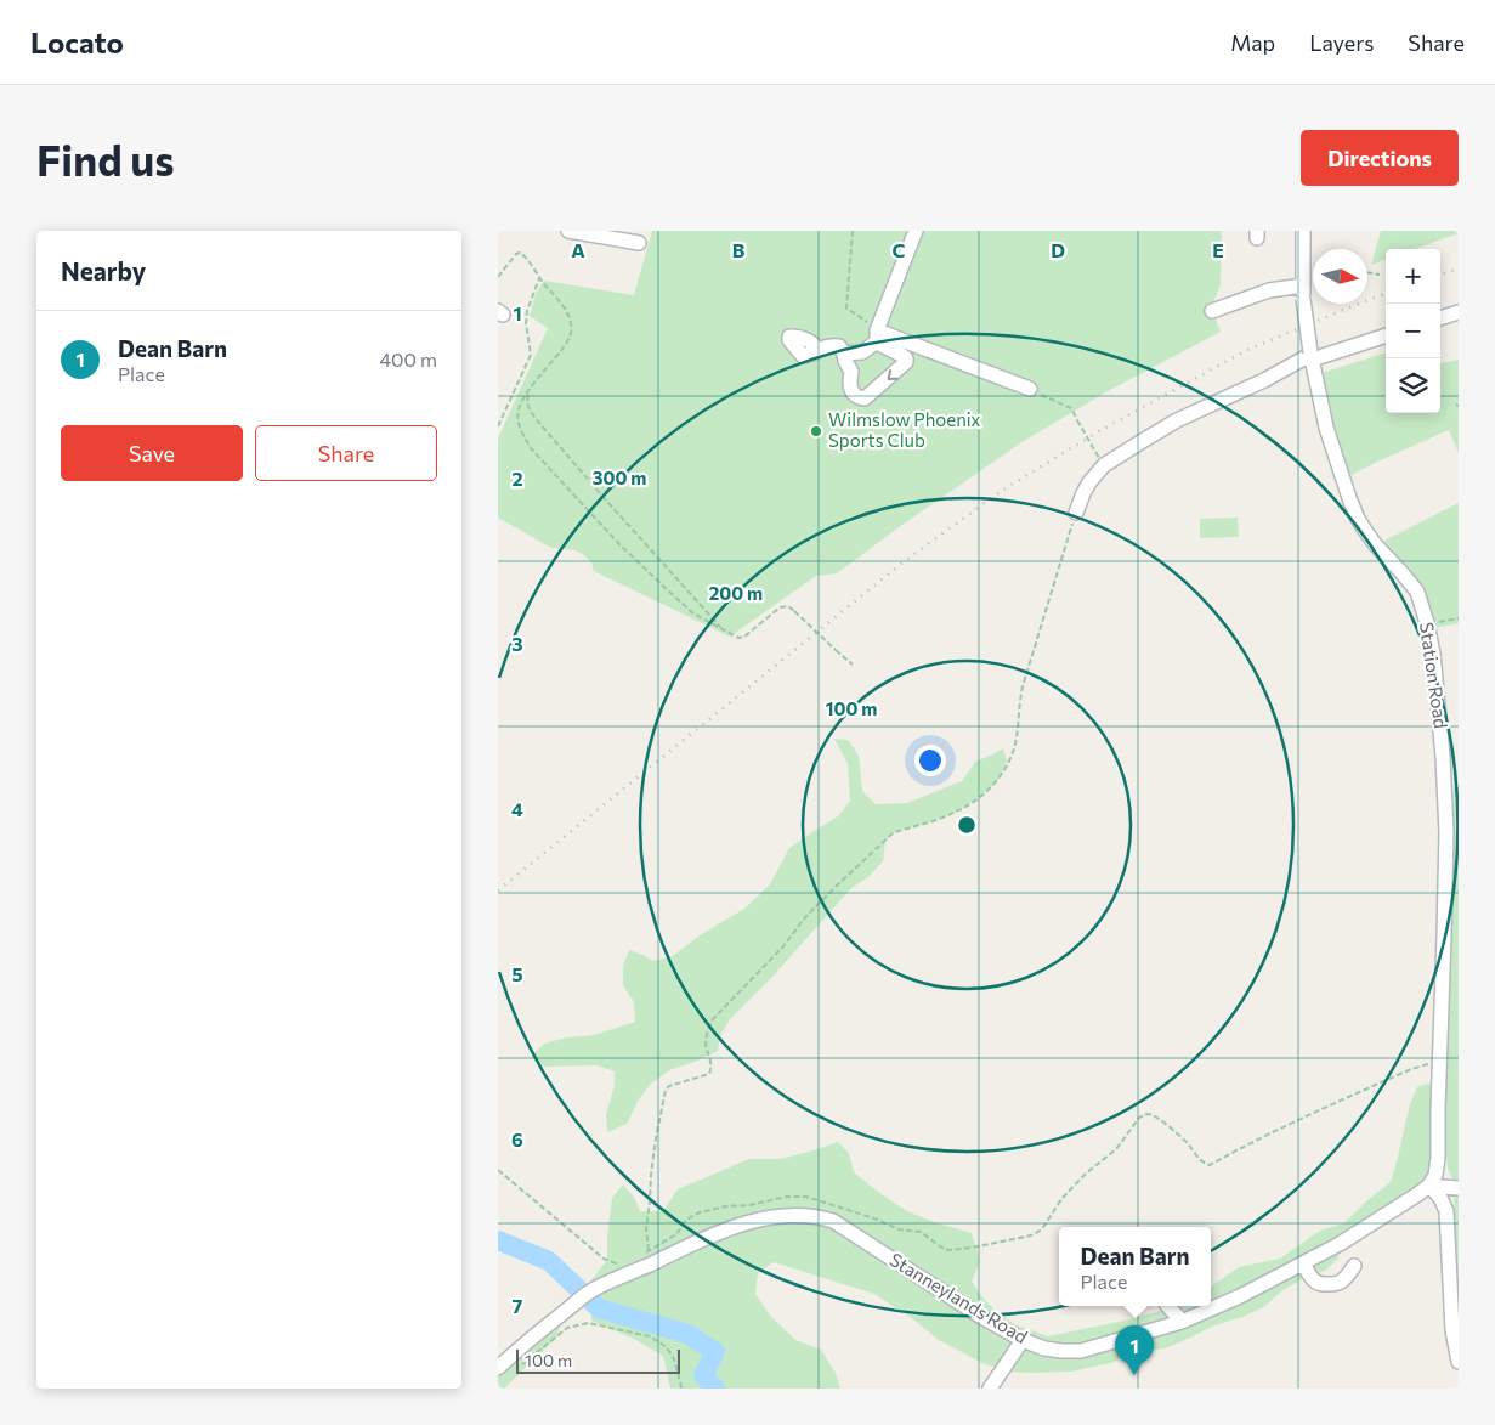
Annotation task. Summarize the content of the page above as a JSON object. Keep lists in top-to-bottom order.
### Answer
{
  "streets": {
    "street": ["Station Road", "Stanneylands Road"]
  },
  "crossings": [
    ["Station Road", "Stanneylands Road"]
  ],
  "places": ["Wilmslow Phoenix Sports Club"],
  "scale_bar": "100 m",
  "north": "right",
  "page": {
    "header": "Locato",
    "nav": ["Map", "Layers", "Share"],
    "buttons": [
      "Directions",
      ["Save", "Share"]
    ],
    "title": "Find us",
    "heading": "Nearby",
    "map_buttons": ["+", "−"],
    "list": [
      {
        "mark": "1",
        "name": "Dean Barn",
        "note": "Place",
        "value": "400 m"
      }
    ],
    "popup": ["Dean Barn", "Place"],
    "pins": "1",
    "scale": "100 m"
  },
  "grid": {
    "columns": [
      "A",
      "B",
      "C",
      "D",
      "E"
    ],
    "rows": [
      "1",
      "2",
      "3",
      "4",
      "5",
      "6",
      "7"
    ]
  },
  "rings": ["300 m", "200 m", "100 m"]
}
